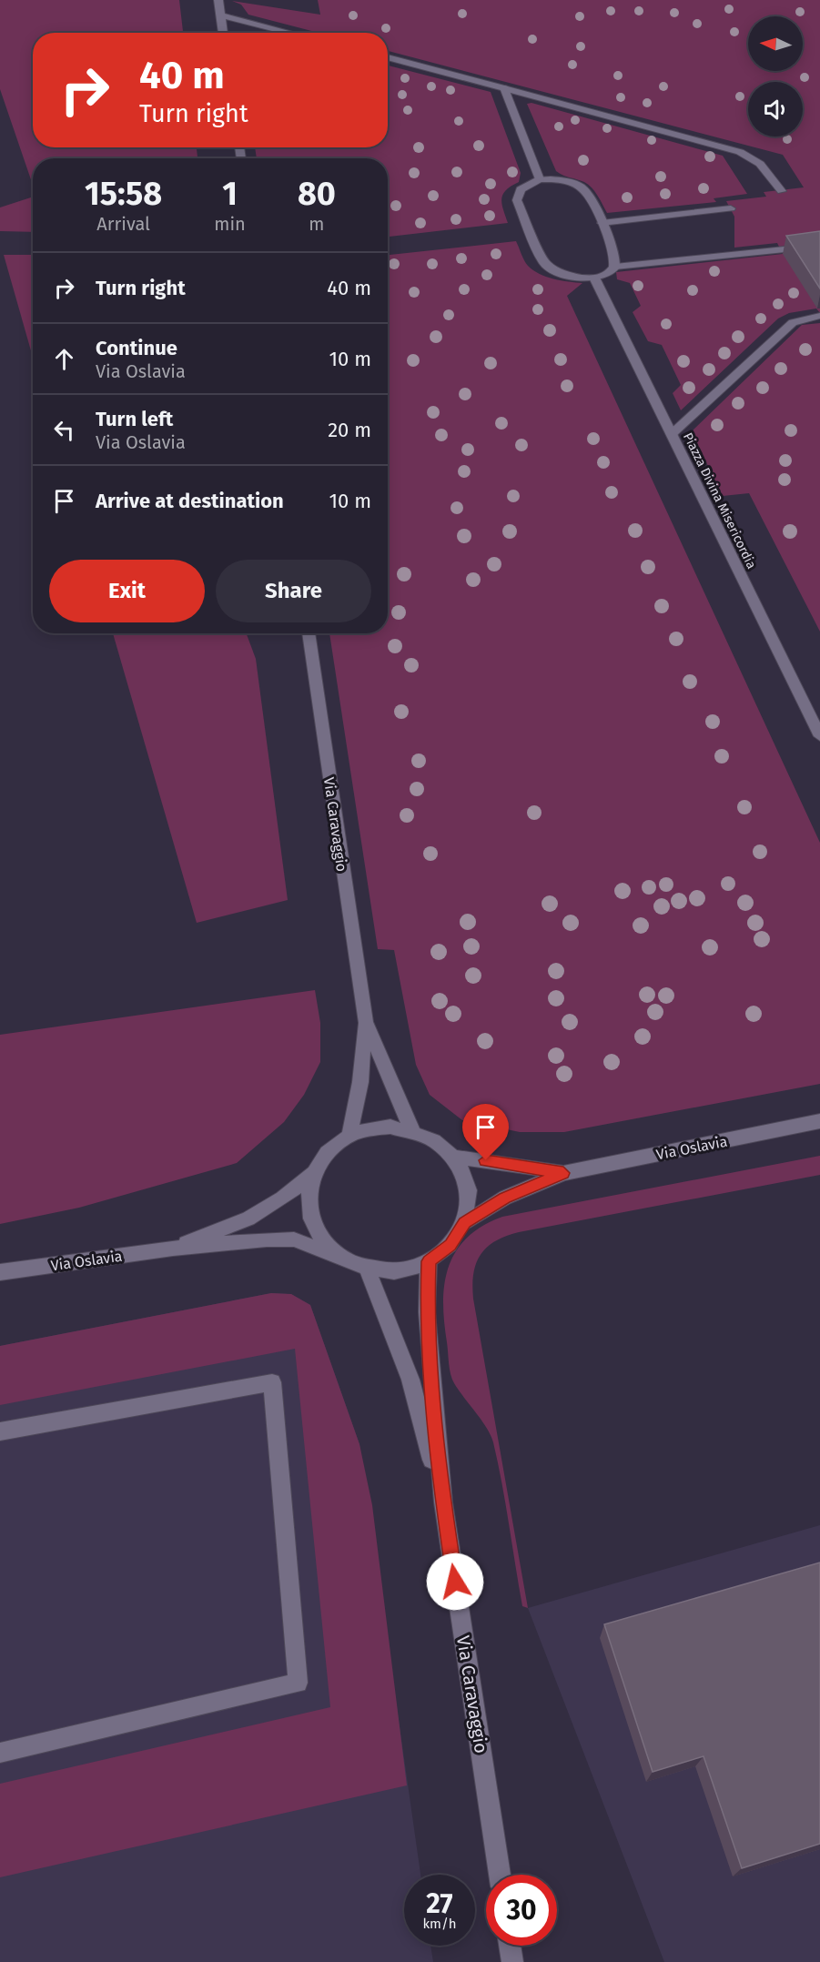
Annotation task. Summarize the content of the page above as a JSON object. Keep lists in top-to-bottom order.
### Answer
{
  "streets": {
    "street": ["Piazza Divina Misericordia", "Via Caravaggio", "Via Oslavia"]
  },
  "crossings": [
    ["Via Caravaggio", "Via Oslavia"]
  ],
  "north": "left",
  "page": {
    "turn": ["40 m", "Turn right"],
    "eta": [
      "15:58",
      "Arrival",
      "1",
      "min",
      "80",
      "m"
    ],
    "list": [
      {
        "name": "Turn right",
        "value": "40 m"
      },
      {
        "name": "Continue",
        "note": "Via Oslavia",
        "value": "10 m"
      },
      {
        "name": "Turn left",
        "note": "Via Oslavia",
        "value": "20 m"
      },
      {
        "name": "Arrive at destination",
        "value": "10 m"
      }
    ],
    "buttons": ["Exit", "Share"],
    "speed": "27 km/h",
    "limit": "30"
  }
}
